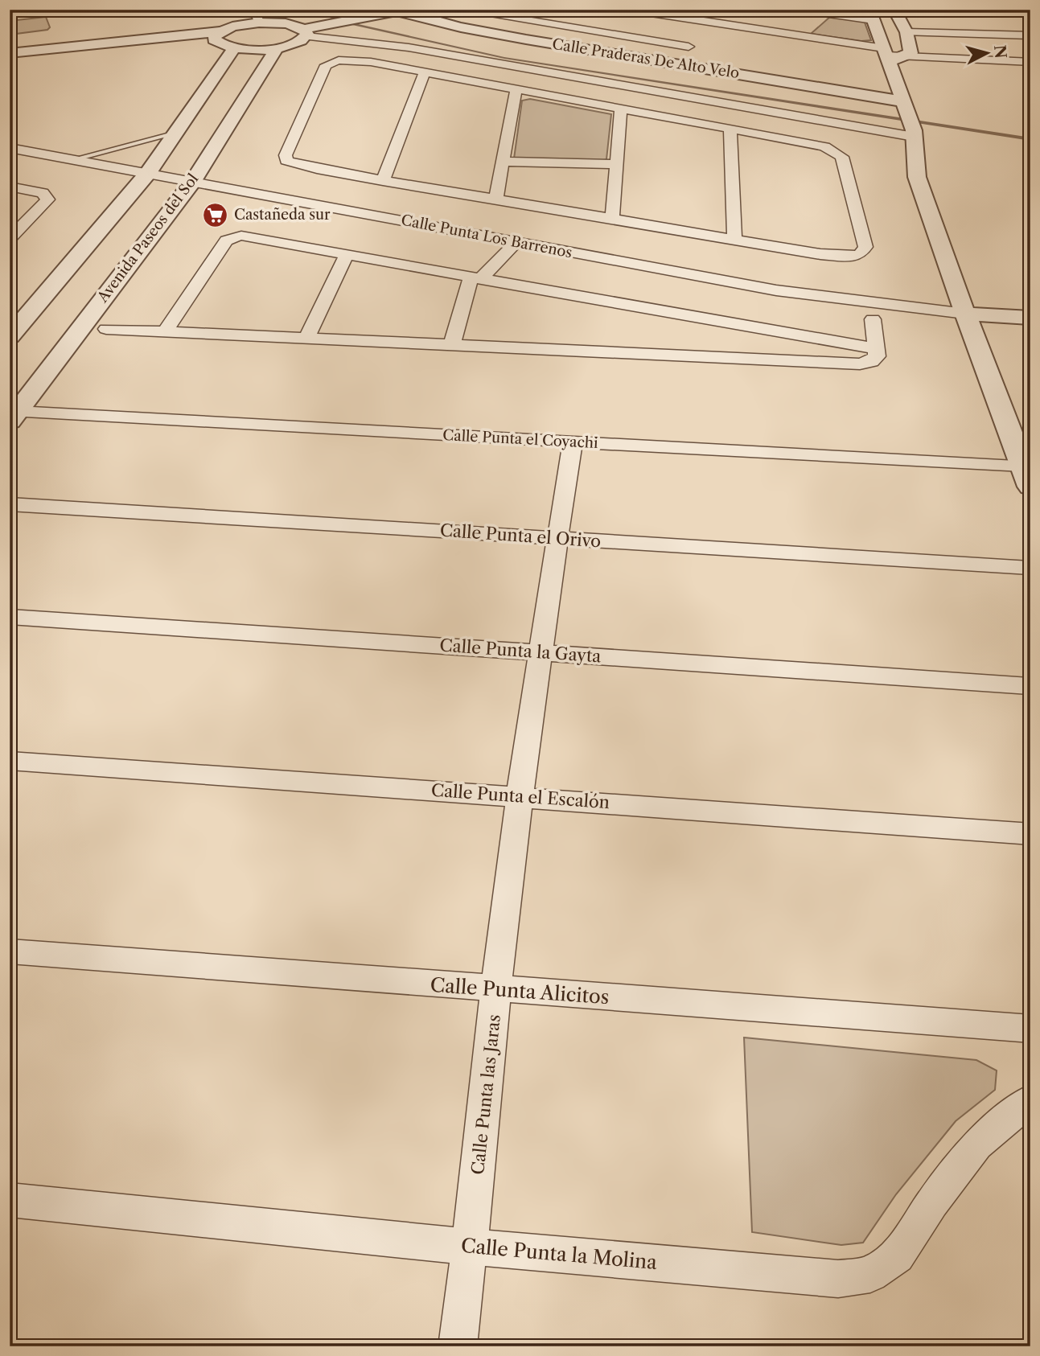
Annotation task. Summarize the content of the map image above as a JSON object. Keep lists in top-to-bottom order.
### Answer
{
  "streets": {
    "street": [
      "Calle Praderas De Alto Velo",
      "Calle Punta Los Barrenos",
      "Avenida Paseos del Sol",
      "Calle Punta el Coyachi",
      "Calle Punta el Orivo",
      "Calle Punta la Gayta",
      "Calle Punta el Escalón",
      "Calle Punta Alicitos",
      "Calle Punta las Jaras",
      "Calle Punta la Molina"
    ]
  },
  "crossings": [
    ["Calle Punta Los Barrenos", "Avenida Paseos del Sol"],
    ["Avenida Paseos del Sol", "Calle Punta el Coyachi"],
    ["Calle Punta el Coyachi", "Calle Punta las Jaras"],
    ["Calle Punta el Orivo", "Calle Punta las Jaras"],
    ["Calle Punta la Gayta", "Calle Punta las Jaras"],
    ["Calle Punta el Escalón", "Calle Punta las Jaras"],
    ["Calle Punta Alicitos", "Calle Punta las Jaras"],
    ["Calle Punta las Jaras", "Calle Punta la Molina"]
  ],
  "places": {
    "supermarket": ["Castañeda sur"]
  },
  "north": "right"
}
